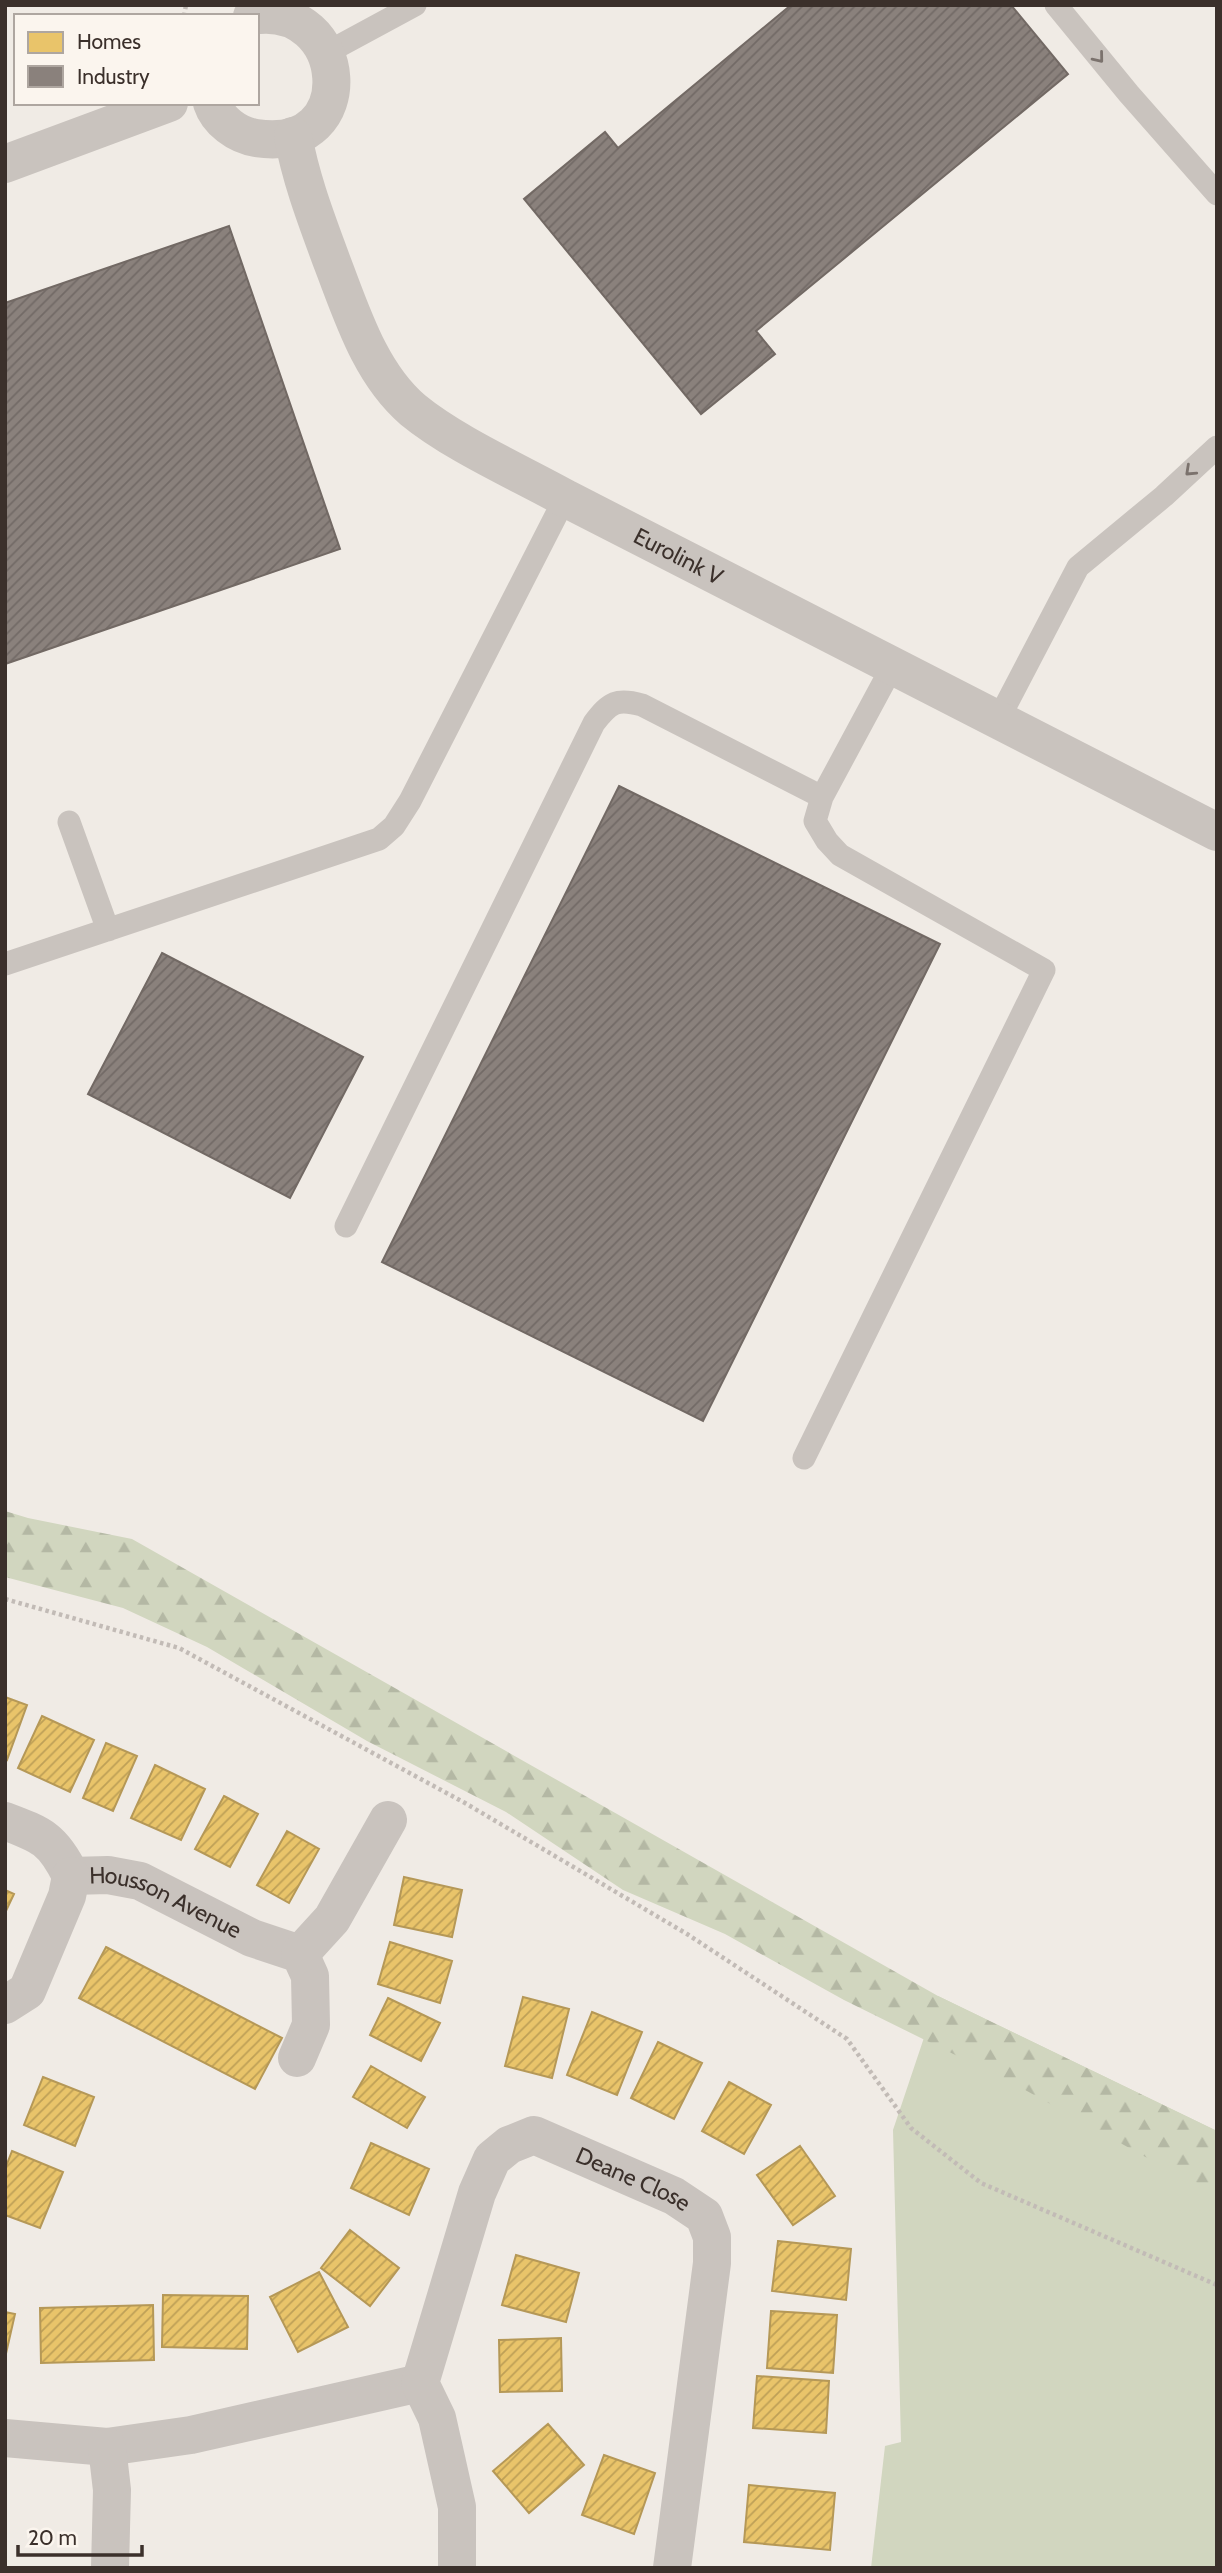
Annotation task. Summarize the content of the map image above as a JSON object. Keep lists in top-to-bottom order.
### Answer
{
  "streets": {
    "street": ["Eurolink V", "Housson Avenue", "Deane Close"]
  },
  "legend": ["Homes", "Industry"],
  "scale_bar": "20 m"
}
